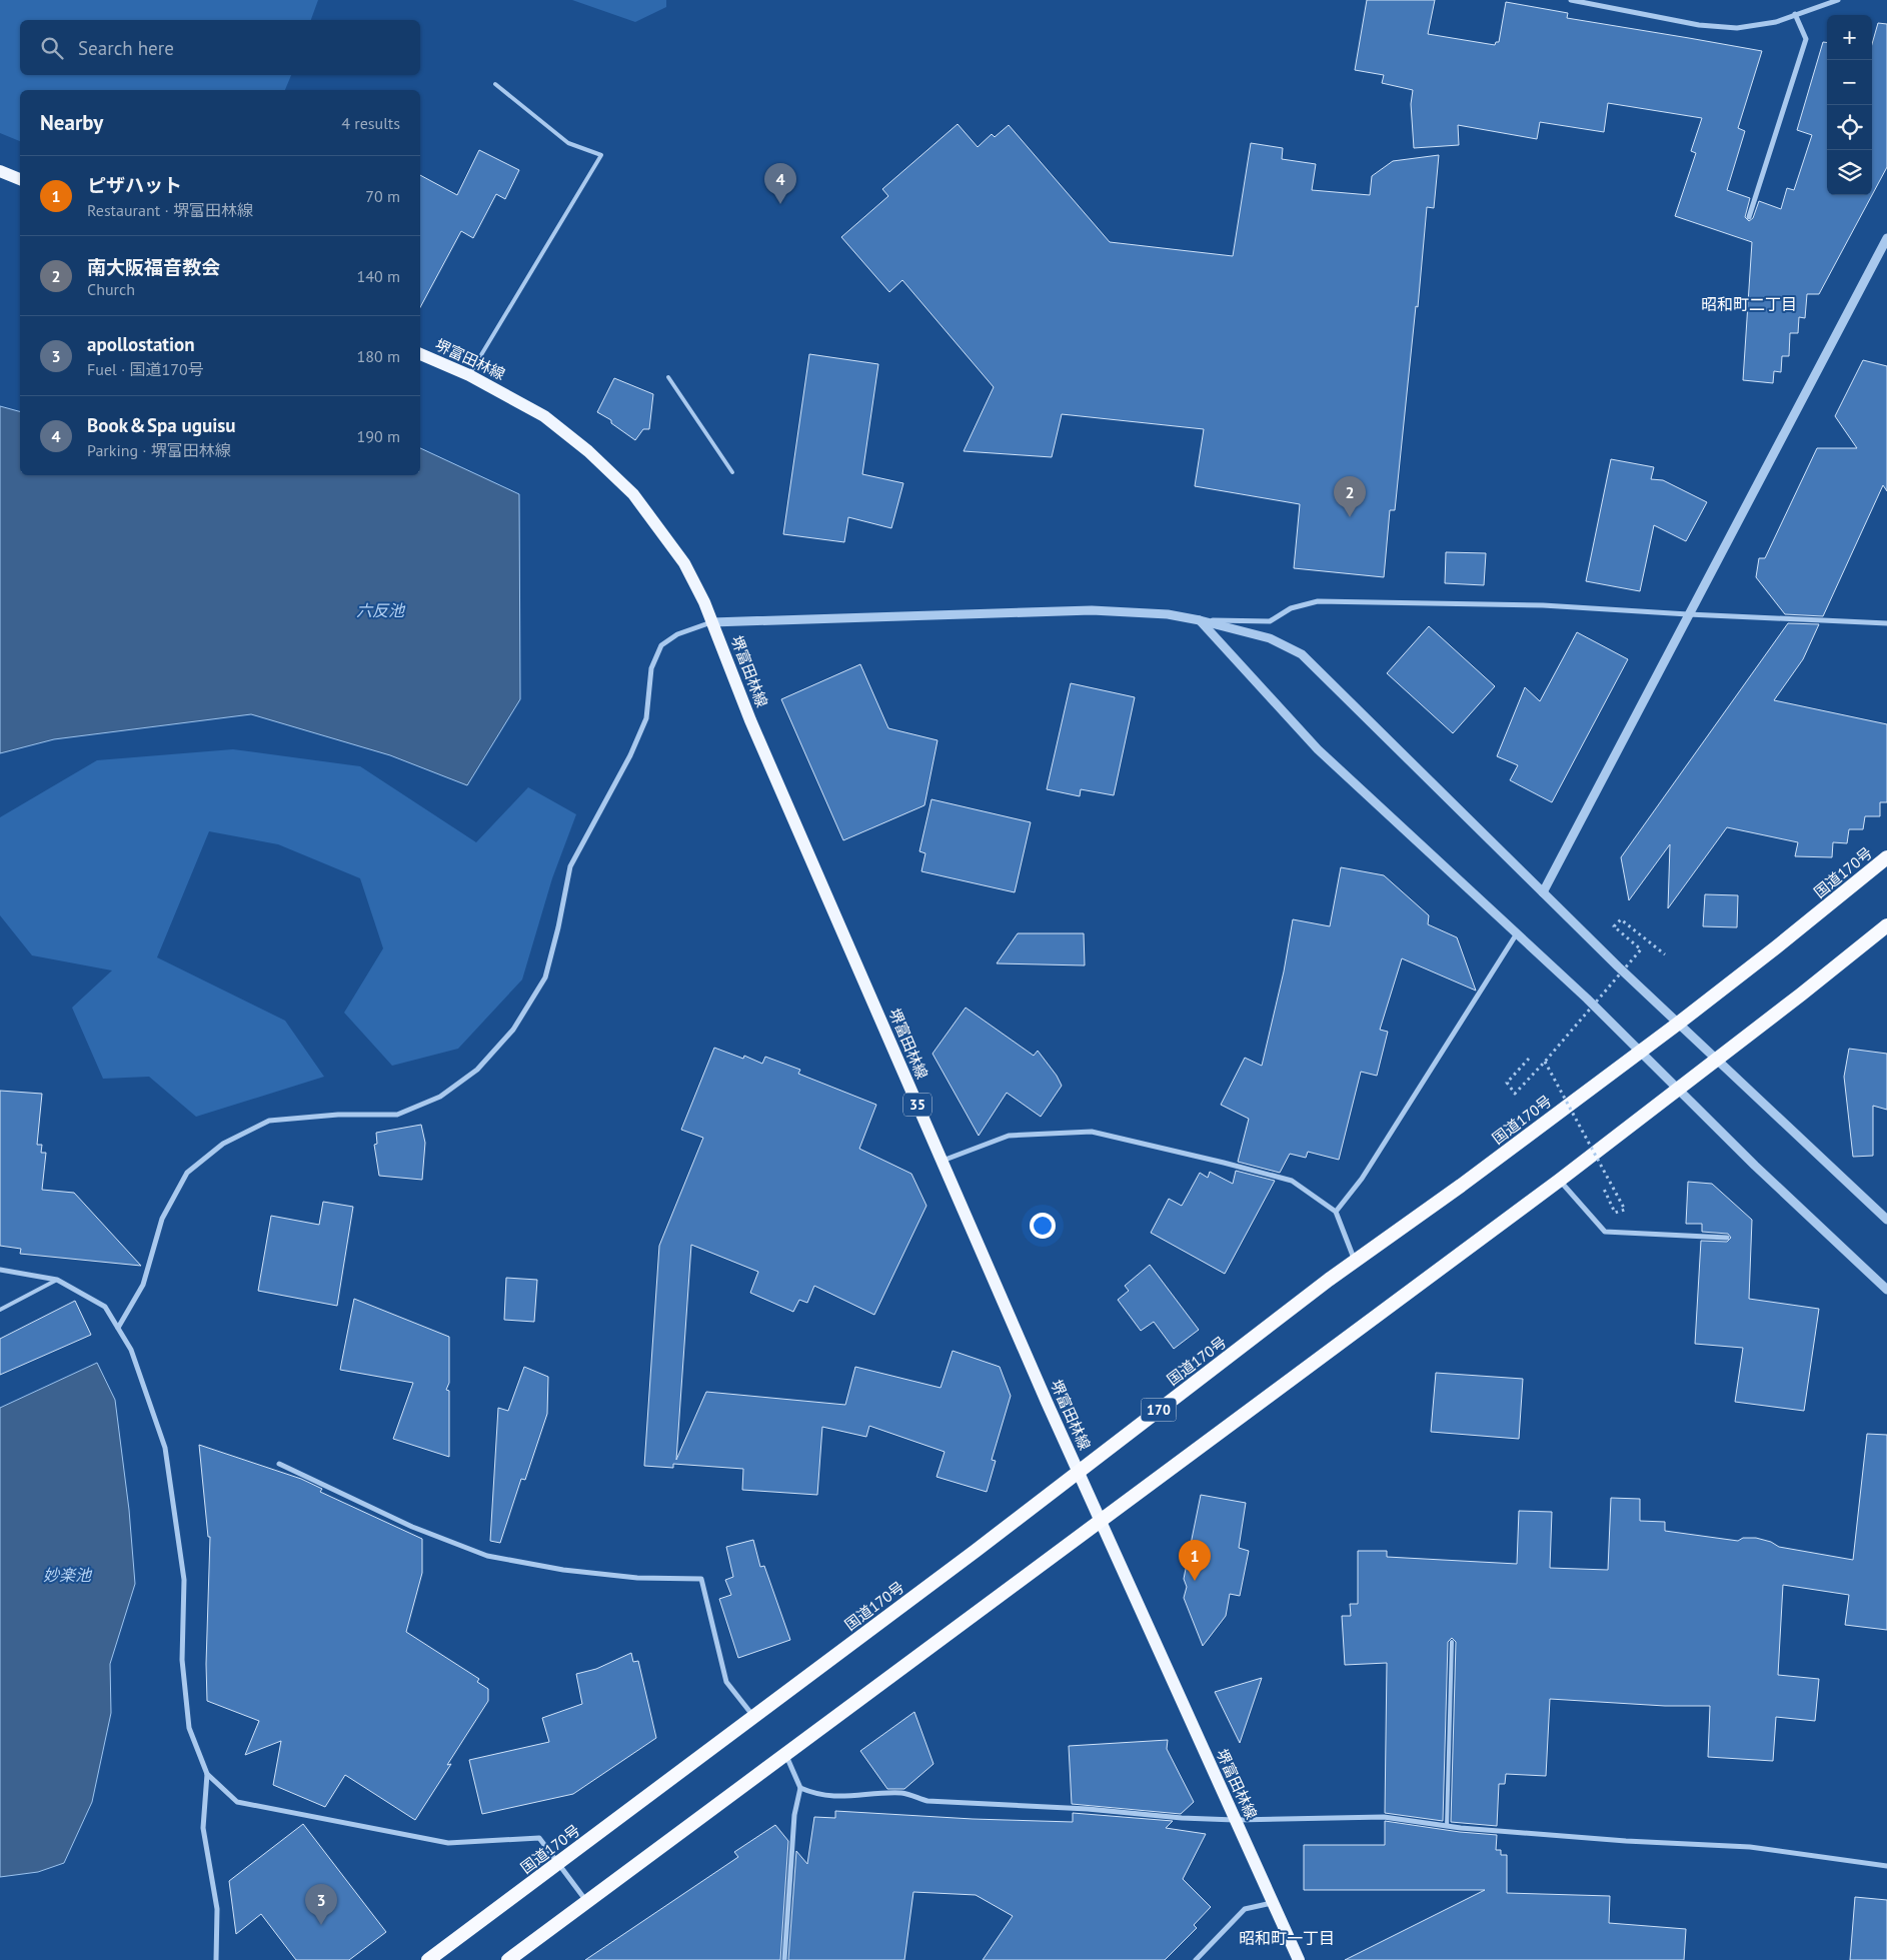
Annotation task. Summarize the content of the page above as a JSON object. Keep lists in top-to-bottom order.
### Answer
{
  "streets": {
    "highway": ["国道170号", "170"],
    "main road": ["堺富田林線", "35"]
  },
  "crossings": [
    ["堺富田林線", "国道170号"]
  ],
  "districts": ["昭和町二丁目", "昭和町一丁目"],
  "water": ["六反池", "妙楽池"],
  "page": {
    "map_buttons": ["+", "−"],
    "search": "Search here",
    "heading": ["Nearby", "4 results"],
    "list": [
      {
        "mark": "1",
        "name": "ピザハット",
        "note": "Restaurant · 堺富田林線",
        "value": "70 m"
      },
      {
        "mark": "2",
        "name": "南大阪福音教会",
        "note": "Church",
        "value": "140 m"
      },
      {
        "mark": "3",
        "name": "apollostation",
        "note": "Fuel · 国道170号",
        "value": "180 m"
      },
      {
        "mark": "4",
        "name": "Book＆Spa uguisu",
        "note": "Parking · 堺富田林線",
        "value": "190 m"
      }
    ],
    "pins": [
      "4",
      "2",
      "1",
      "3"
    ]
  }
}
